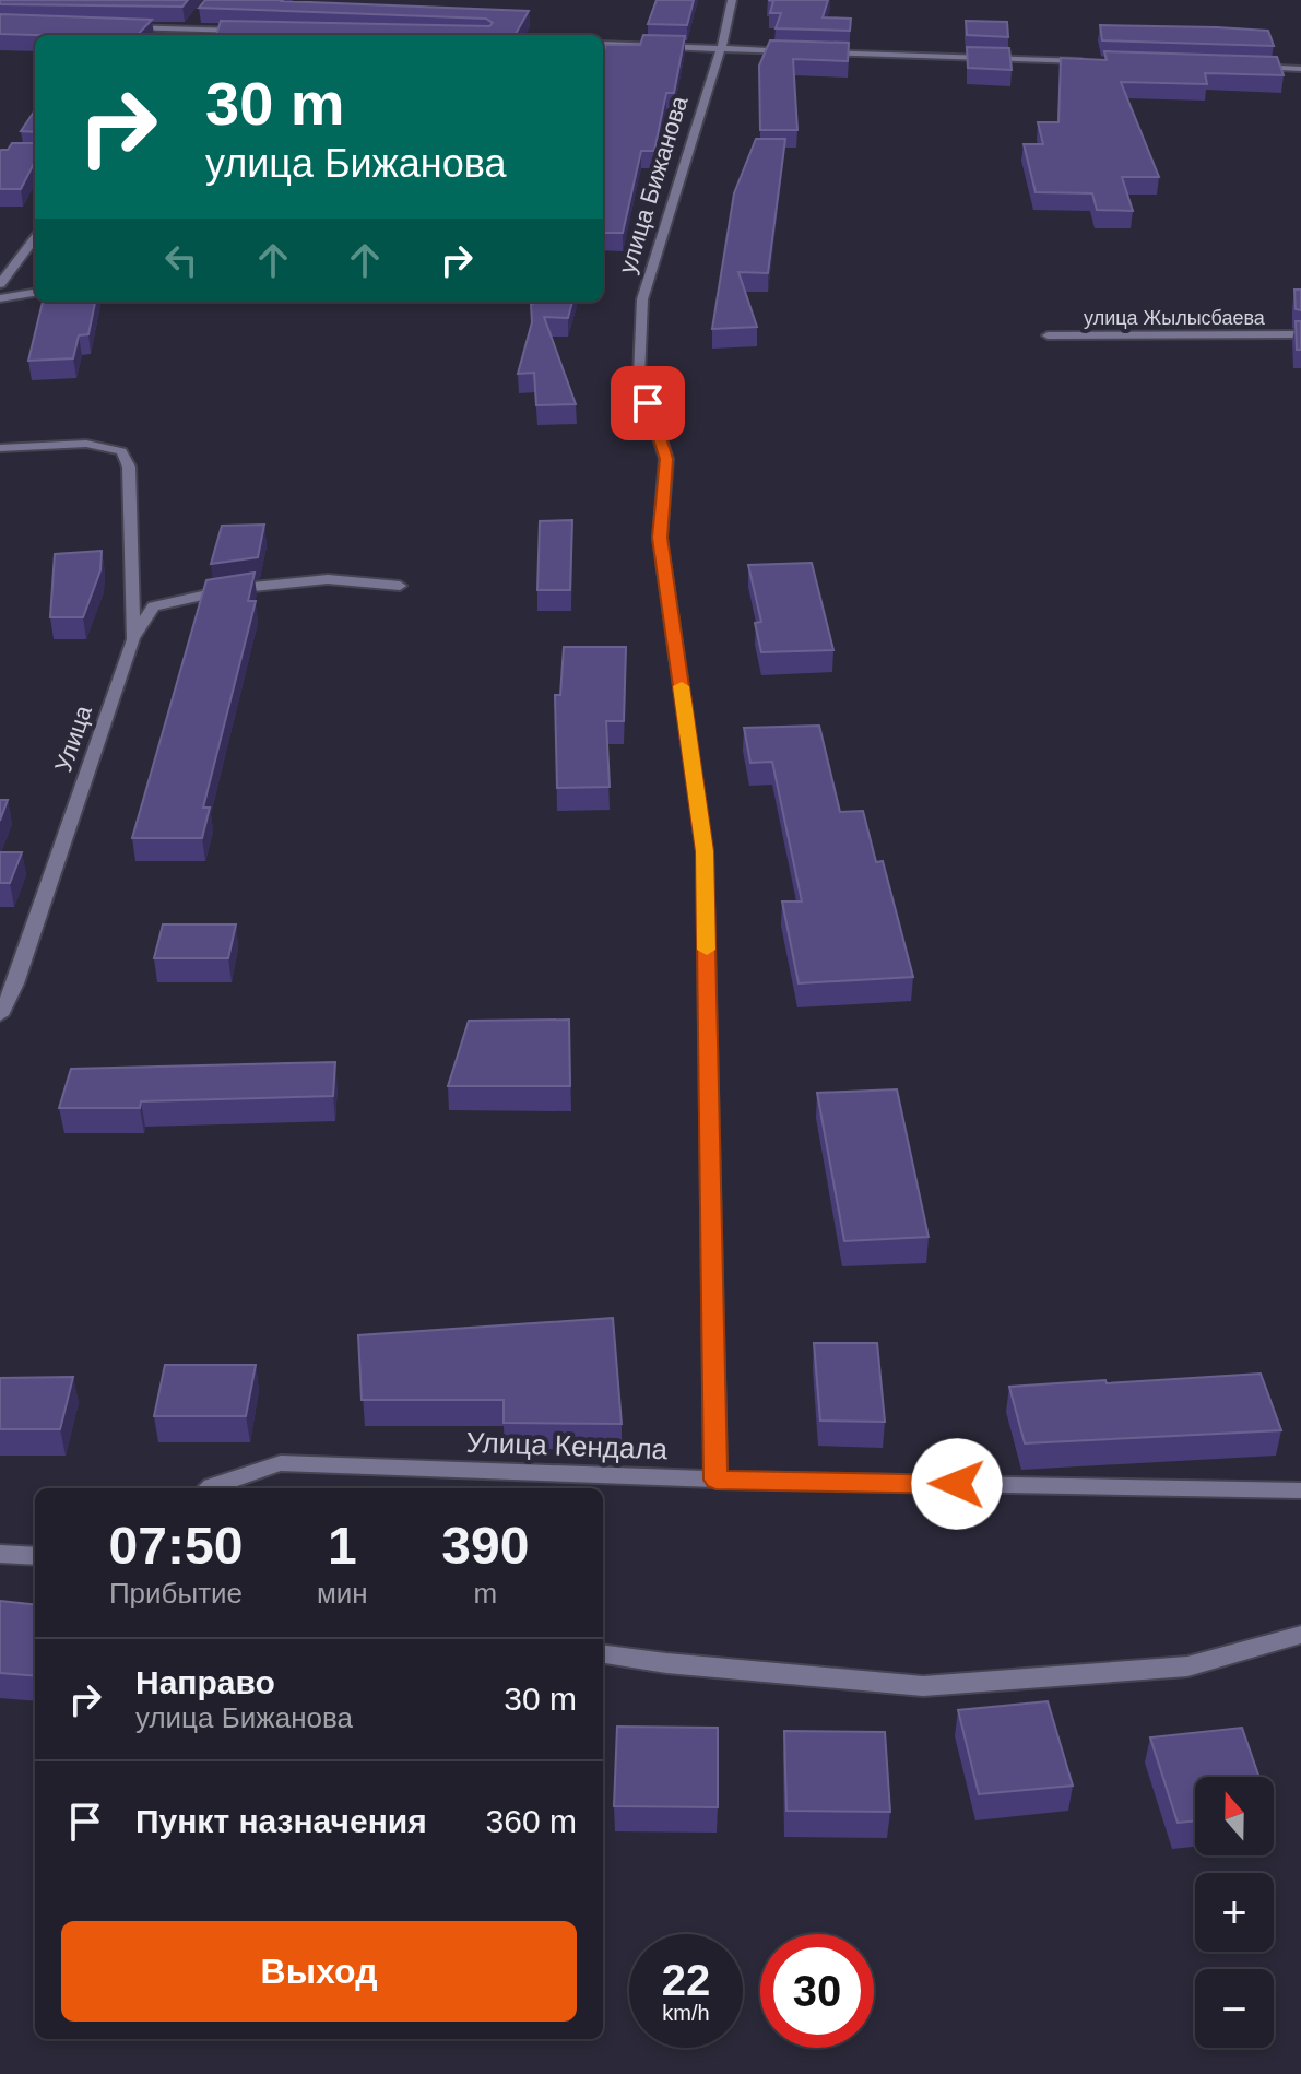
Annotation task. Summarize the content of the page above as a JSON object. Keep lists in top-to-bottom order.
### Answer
{
  "streets": {
    "street": [
      "улица Бижанова",
      "улица Жылысбаева",
      "Улица",
      "Улица Кендала"
    ]
  },
  "crossings": [
    ["улица Бижанова", "Улица Кендала"]
  ],
  "north": "top",
  "page": {
    "turn": ["30 m", "улица Бижанова"],
    "eta": [
      "07:50",
      "Прибытие",
      "1",
      "мин",
      "390",
      "m"
    ],
    "list": [
      {
        "name": "Направо",
        "note": "улица Бижанова",
        "value": "30 m"
      },
      {
        "name": "Пункт назначения",
        "value": "360 m"
      }
    ],
    "map_buttons": ["+", "−"],
    "buttons": "Выход",
    "speed": "22 km/h",
    "limit": "30"
  }
}
